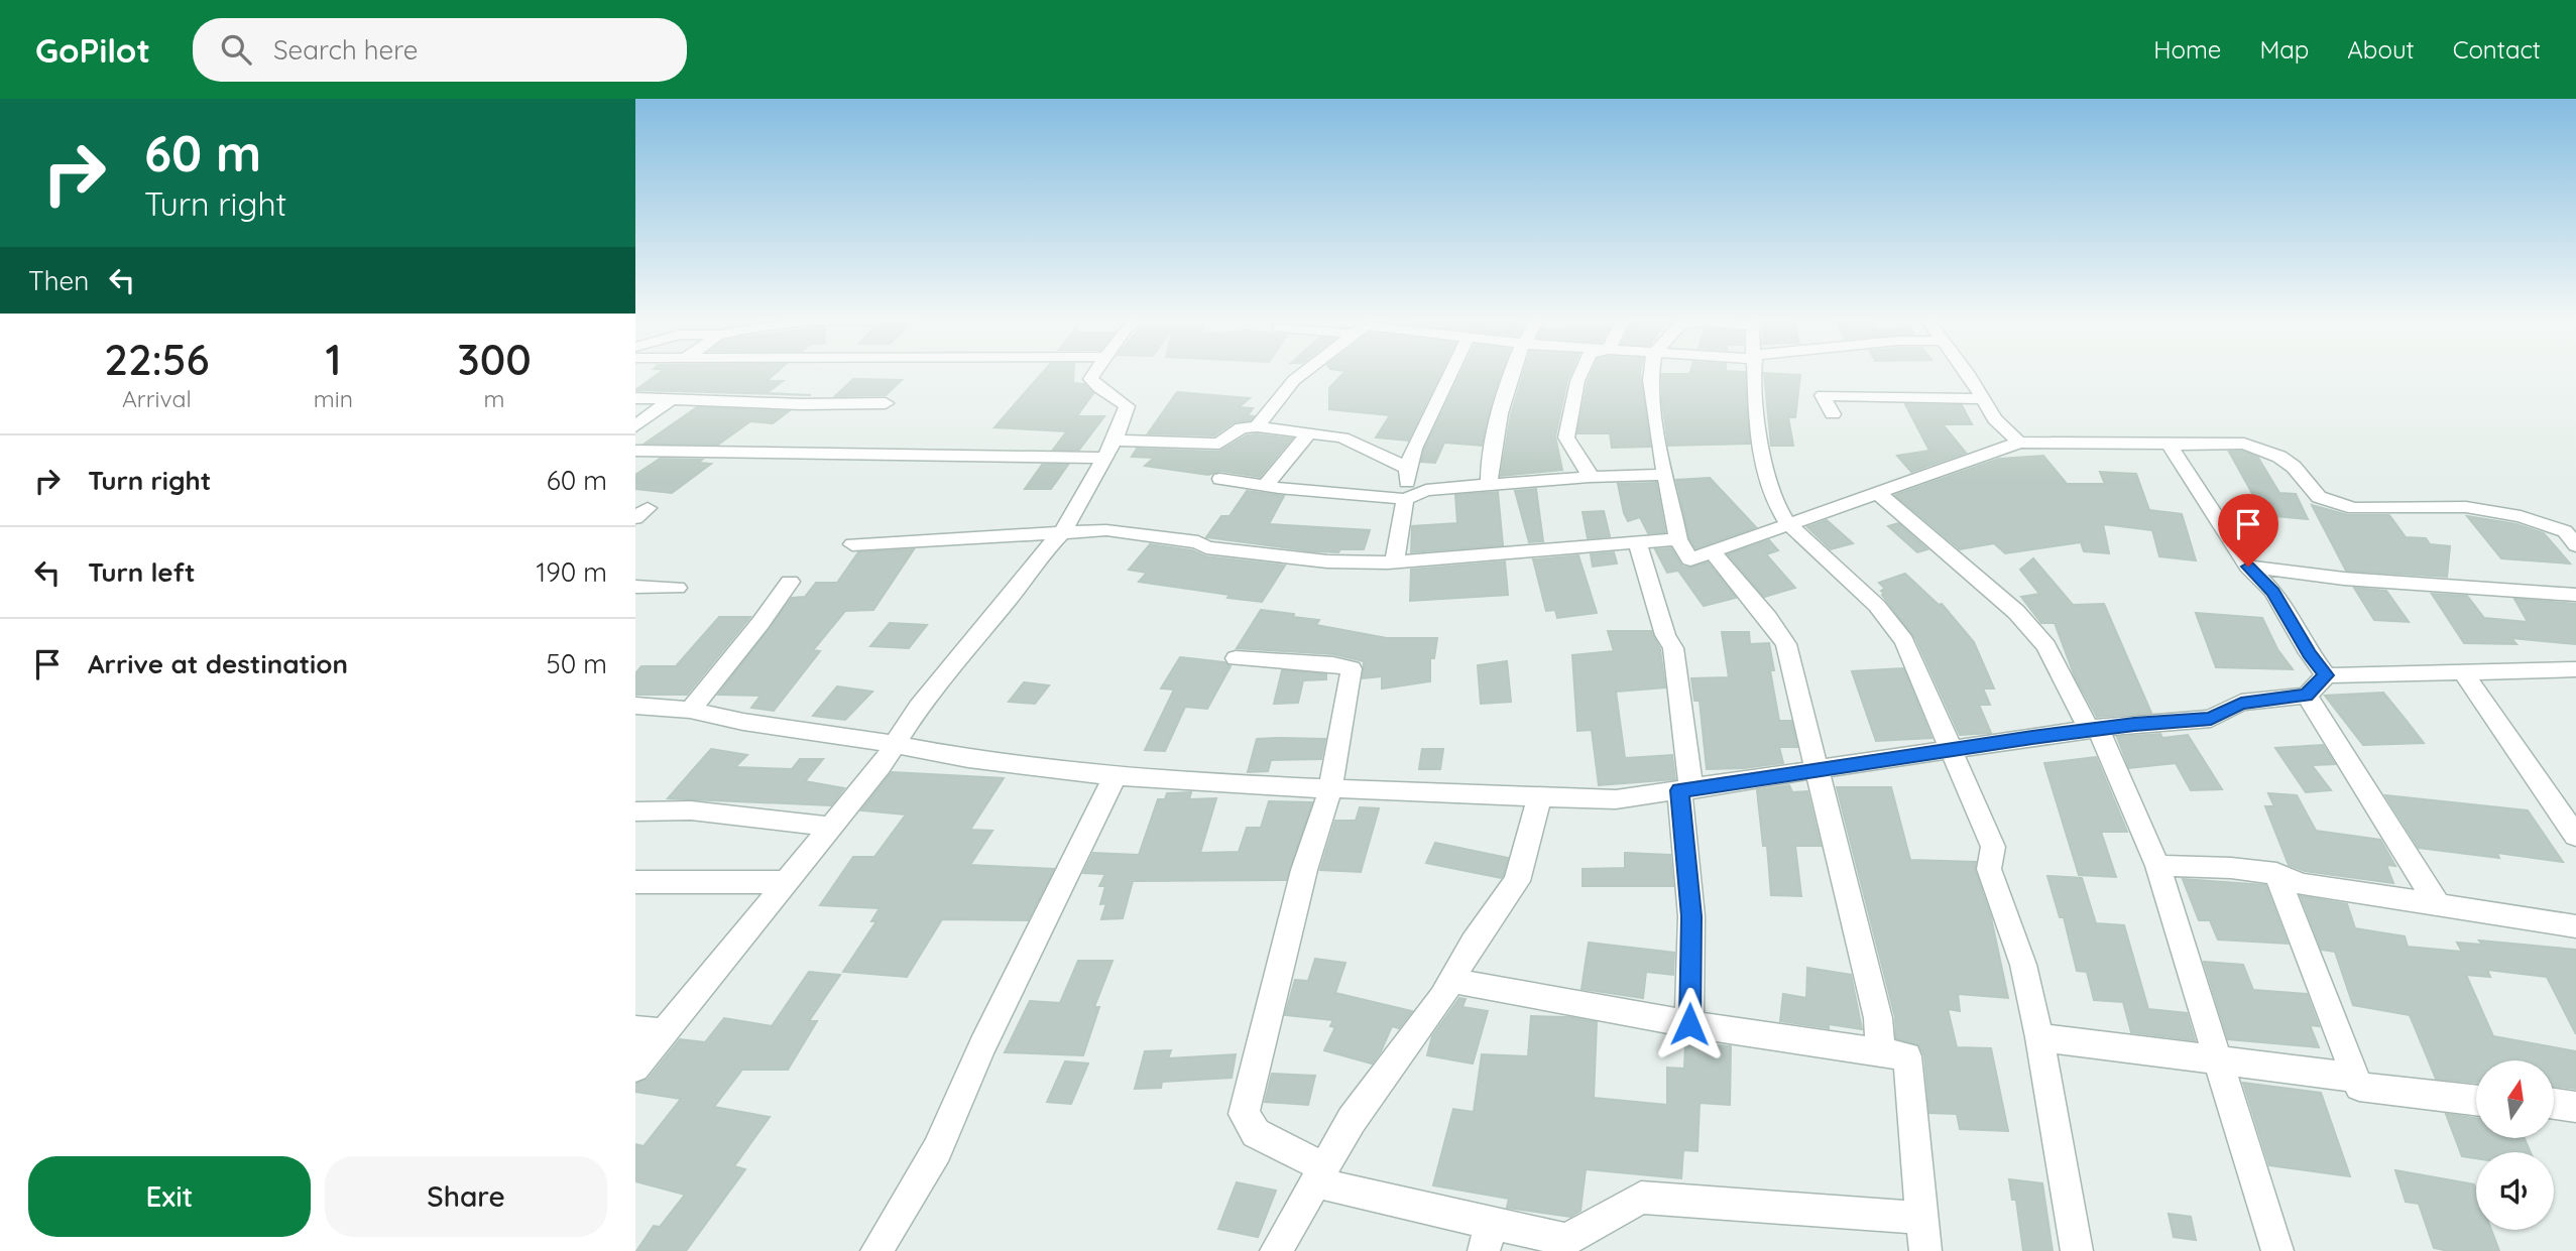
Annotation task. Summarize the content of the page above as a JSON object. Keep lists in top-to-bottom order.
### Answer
{
  "north": "top",
  "page": {
    "header": "GoPilot",
    "search": "Search here",
    "nav": [
      "Home",
      "Map",
      "About",
      "Contact"
    ],
    "turn": ["60 m", "Turn right"],
    "then": "Then",
    "eta": [
      "22:56",
      "Arrival",
      "1",
      "min",
      "300",
      "m"
    ],
    "list": [
      {
        "name": "Turn right",
        "value": "60 m"
      },
      {
        "name": "Turn left",
        "value": "190 m"
      },
      {
        "name": "Arrive at destination",
        "value": "50 m"
      }
    ],
    "buttons": ["Exit", "Share"]
  }
}
